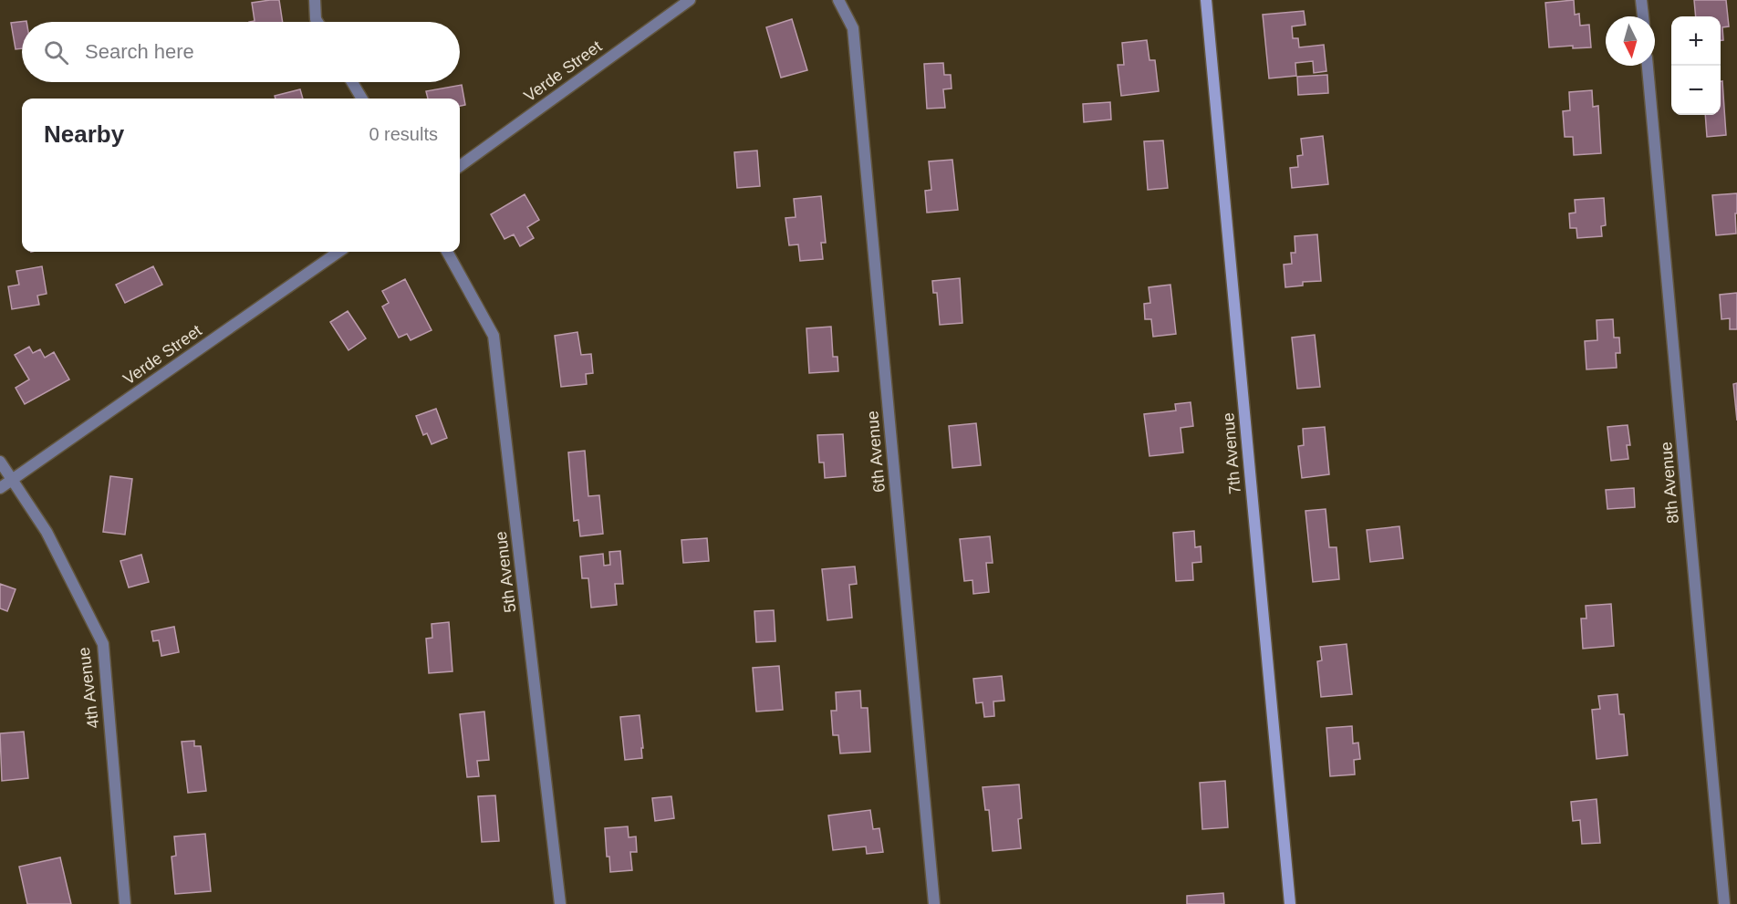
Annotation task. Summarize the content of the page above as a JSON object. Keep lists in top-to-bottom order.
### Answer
{
  "streets": {
    "street": [
      "Verde Street",
      "6th Avenue",
      "7th Avenue",
      "8th Avenue",
      "5th Avenue",
      "4th Avenue"
    ]
  },
  "crossings": [
    ["Verde Street", "4th Avenue"]
  ],
  "north": "bottom",
  "page": {
    "map_buttons": ["+", "−"],
    "search": "Search here",
    "heading": ["Nearby", "0 results"]
  }
}
